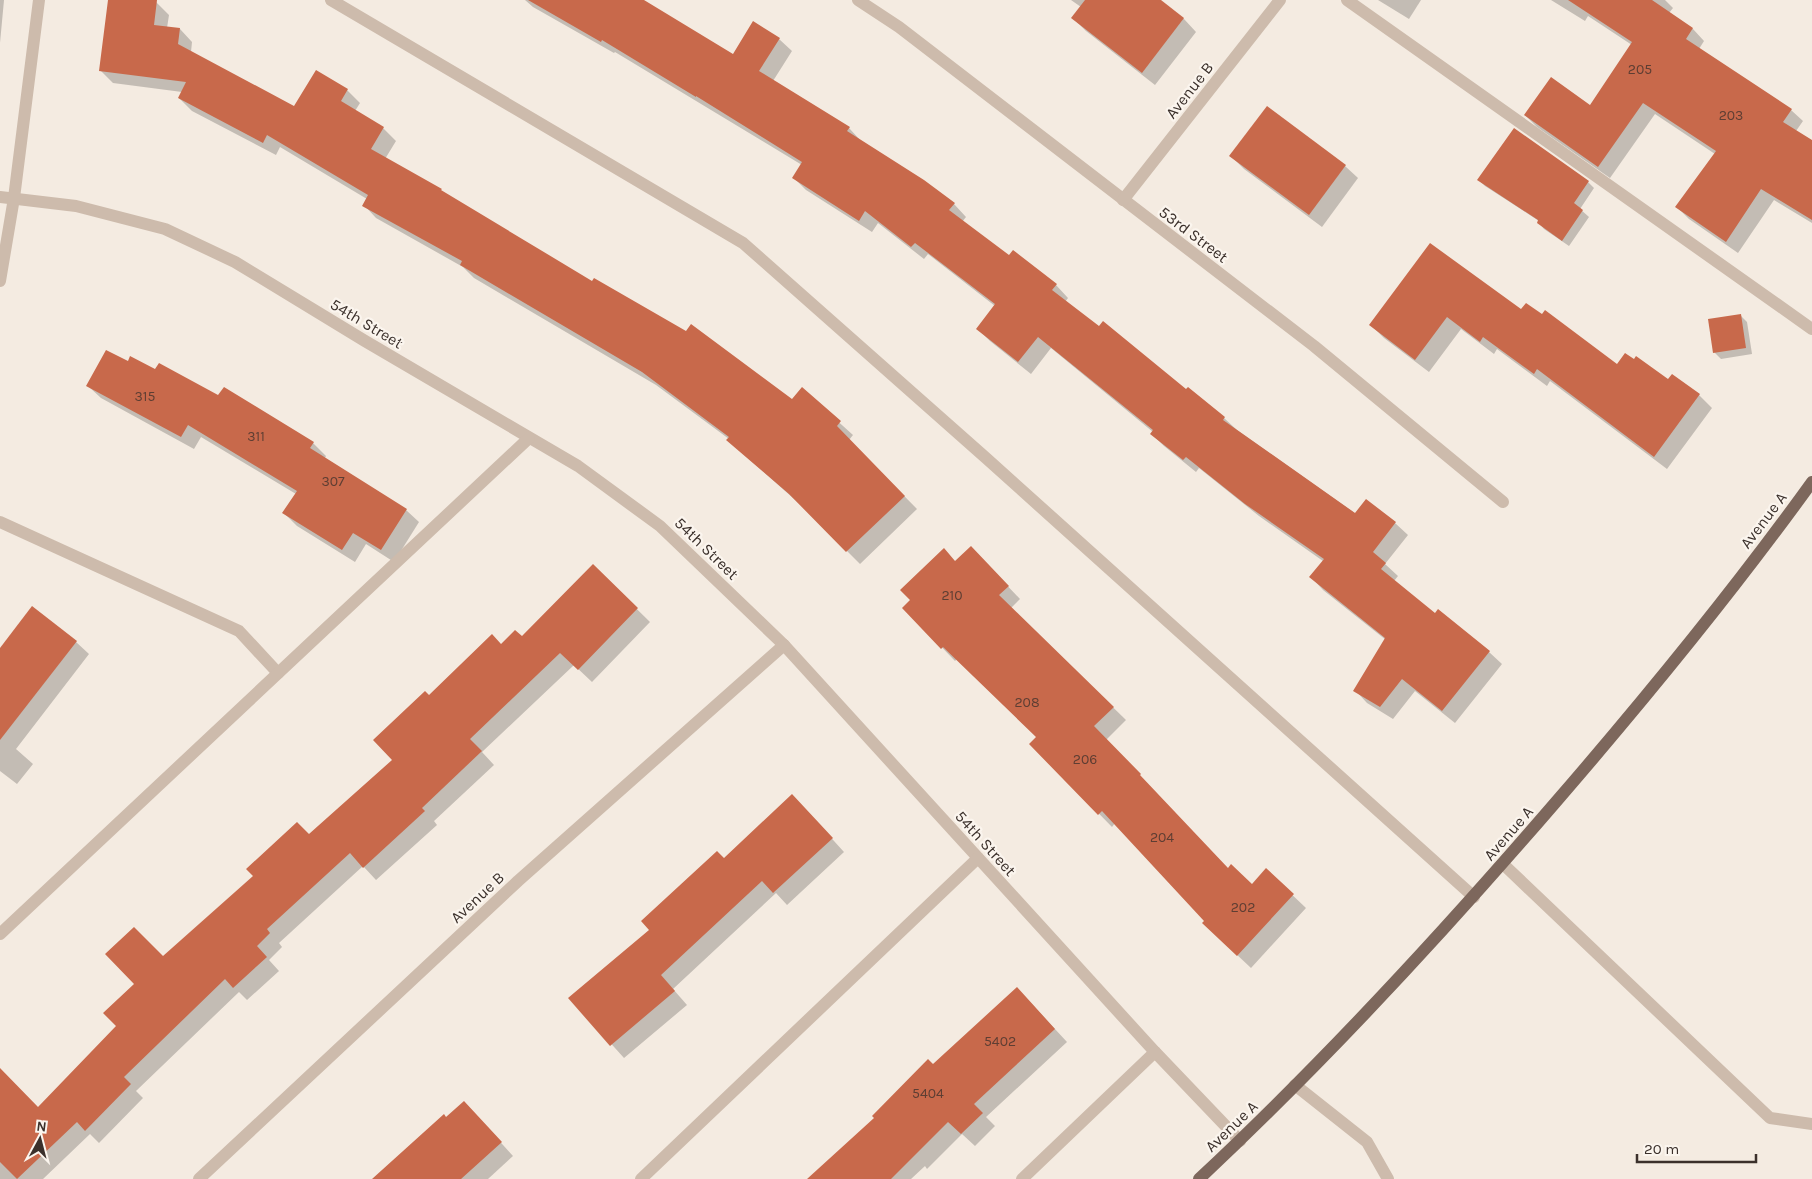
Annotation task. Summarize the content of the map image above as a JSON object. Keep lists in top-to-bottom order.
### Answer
{
  "streets": {
    "main road": ["Avenue A"],
    "street": ["Avenue B", "53rd Street", "54th Street"]
  },
  "crossings": [
    ["Avenue B", "53rd Street"],
    ["Avenue B", "54th Street"],
    ["54th Street", "Avenue A"]
  ],
  "house_numbers": [
    "205",
    "203",
    "315",
    "311",
    "307",
    "210",
    "208",
    "206",
    "204",
    "202",
    "5402",
    "5404"
  ],
  "scale_bar": "20 m",
  "north": "top"
}
